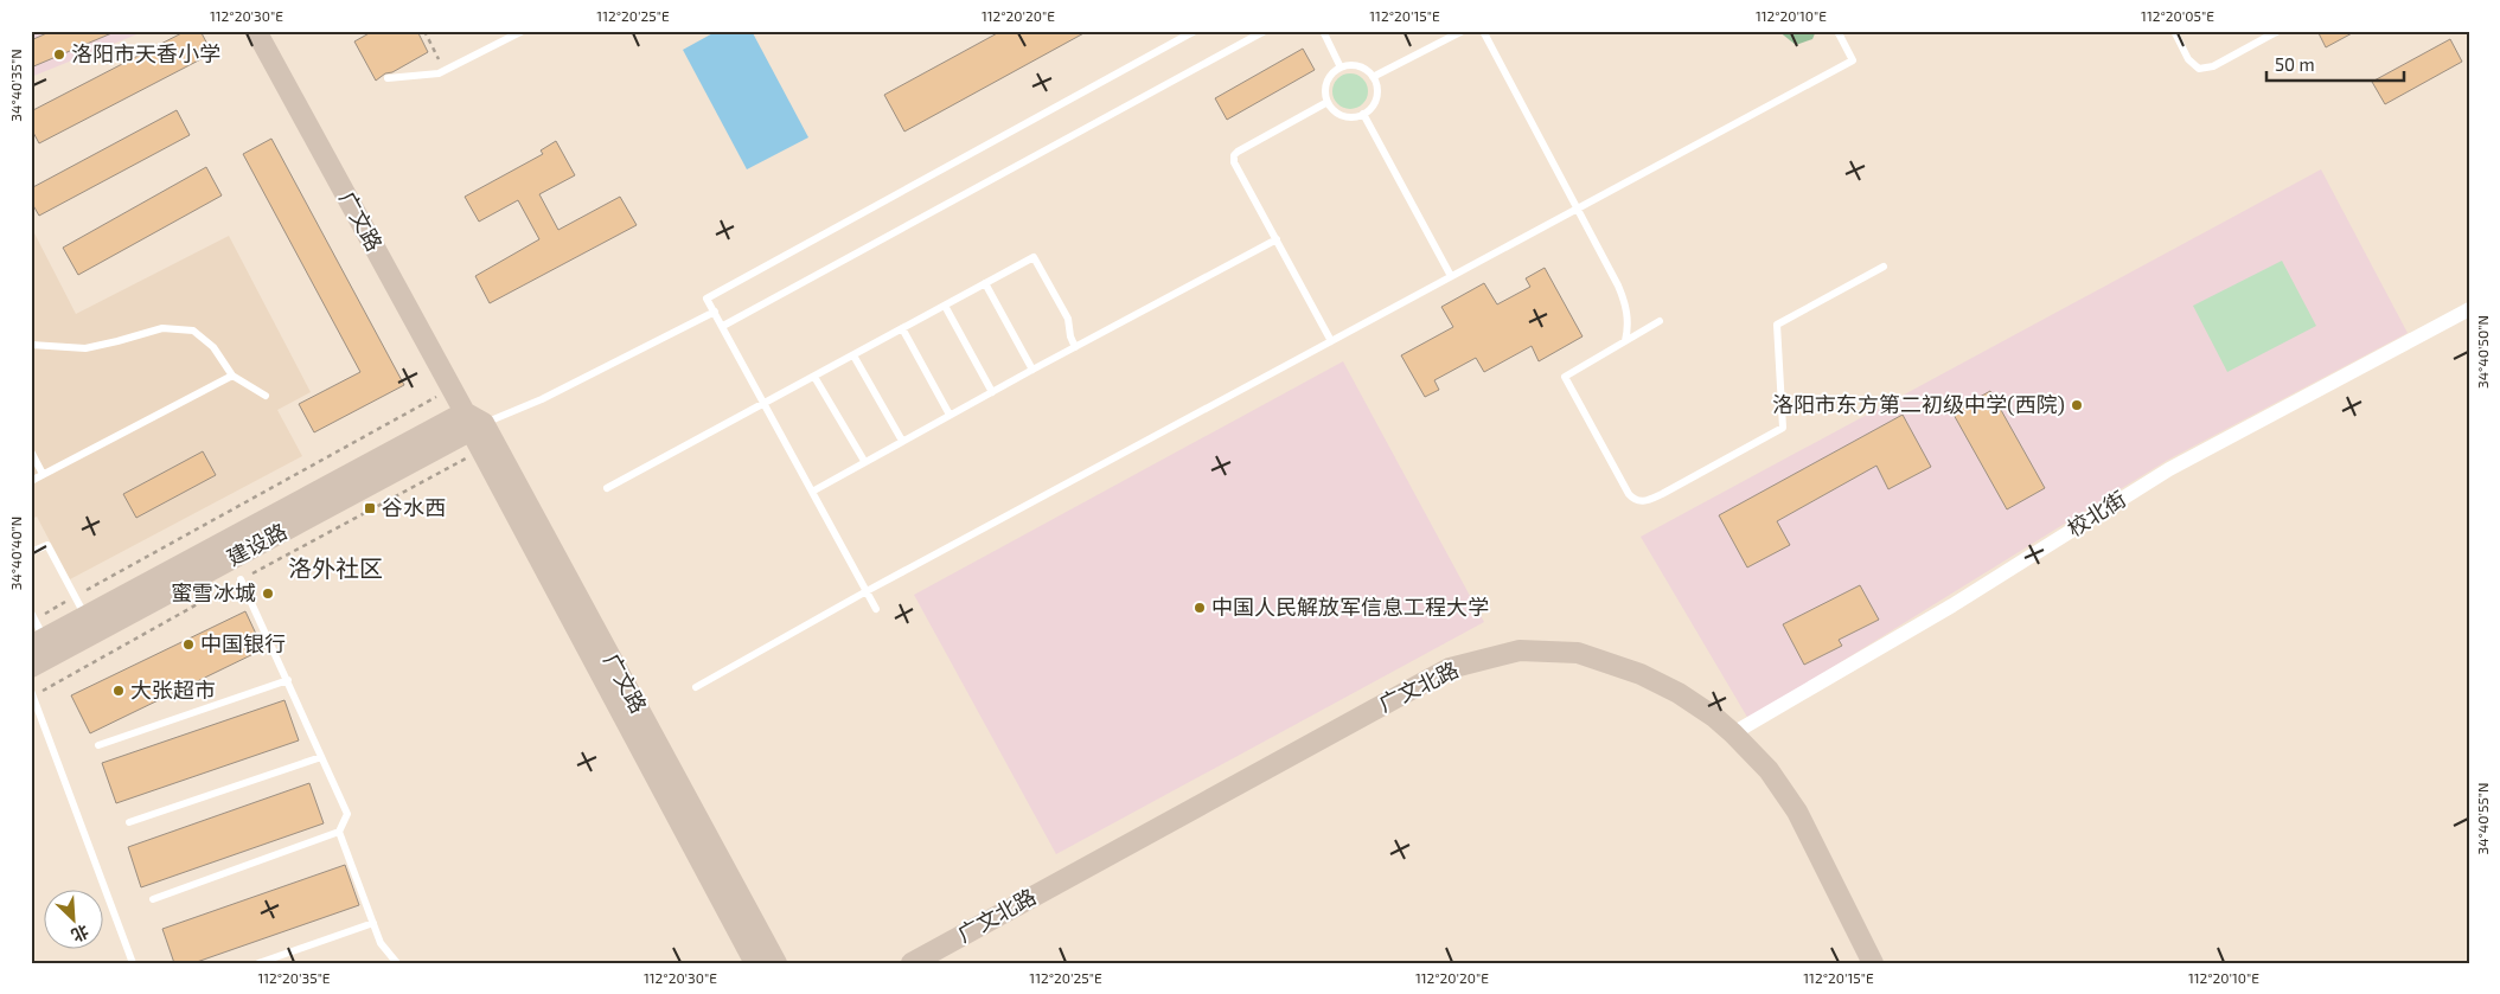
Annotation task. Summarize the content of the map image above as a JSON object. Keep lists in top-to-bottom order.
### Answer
{
  "streets": {
    "street": [
      "广文路",
      "校北街",
      "建设路",
      "广文北路"
    ]
  },
  "crossings": [
    ["广文路", "建设路"],
    ["校北街", "广文北路"]
  ],
  "districts": ["洛外社区"],
  "places": {
    "other": [
      "洛阳市天香小学",
      "洛阳市东方第二初级中学(西院)",
      "蜜雪冰城",
      "中国人民解放军信息工程大学",
      "中国银行",
      "大张超市"
    ],
    "transit": ["谷水西"]
  },
  "scale_bar": "50 m",
  "north": "bottom right",
  "coordinates": [
    "112°20'30\"E",
    "112°20'25\"E",
    "112°20'20\"E",
    "112°20'15\"E",
    "112°20'10\"E",
    "112°20'05\"E",
    "34°40'35\"N",
    "34°40'50\"N",
    "34°40'40\"N",
    "34°40'55\"N",
    "112°20'35\"E"
  ]
}
